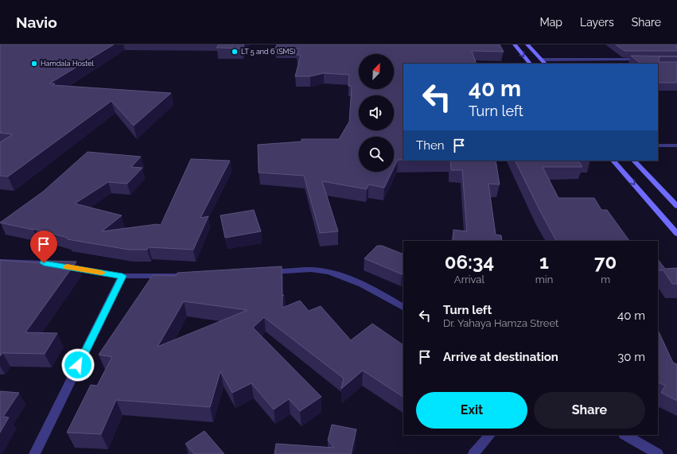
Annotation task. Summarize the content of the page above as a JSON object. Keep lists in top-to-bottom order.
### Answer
{
  "places": ["LT 5 and 6 (SMS)", "Hamdala Hostel"],
  "north": "top right",
  "page": {
    "header": "Navio",
    "nav": ["Map", "Layers", "Share"],
    "turn": ["40 m", "Turn left"],
    "then": "Then",
    "eta": [
      "06:34",
      "Arrival",
      "1",
      "min",
      "70",
      "m"
    ],
    "list": [
      {
        "name": "Turn left",
        "note": "Dr. Yahaya Hamza Street",
        "value": "40 m"
      },
      {
        "name": "Arrive at destination",
        "value": "30 m"
      }
    ],
    "buttons": ["Exit", "Share"]
  }
}
